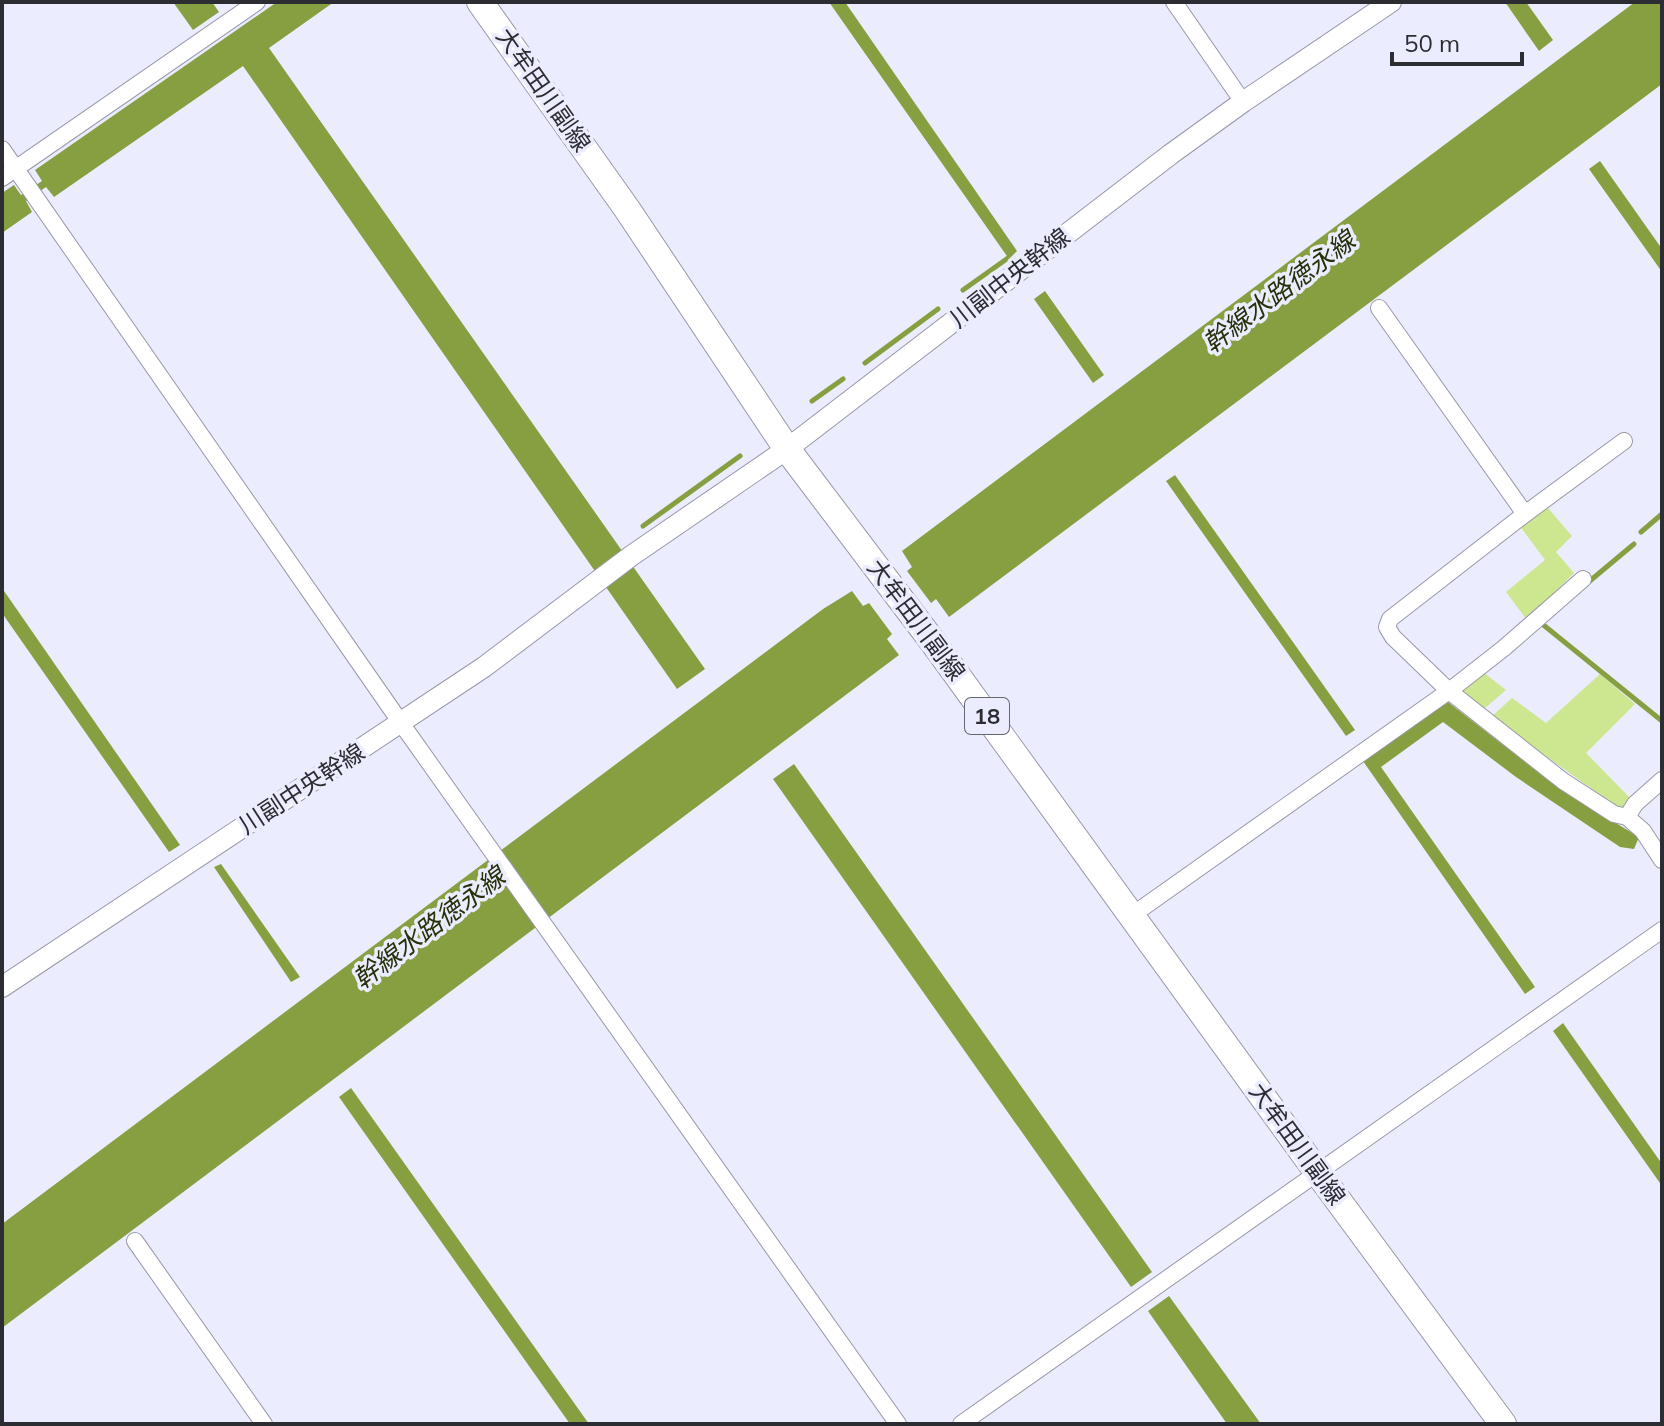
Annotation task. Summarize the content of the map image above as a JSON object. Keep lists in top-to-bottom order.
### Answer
{
  "streets": {
    "main road": ["大牟田川副線", "18"],
    "street": ["川副中央幹線"]
  },
  "crossings": [
    ["大牟田川副線", "川副中央幹線"]
  ],
  "water": ["幹線水路徳永線"],
  "scale_bar": "50 m"
}
